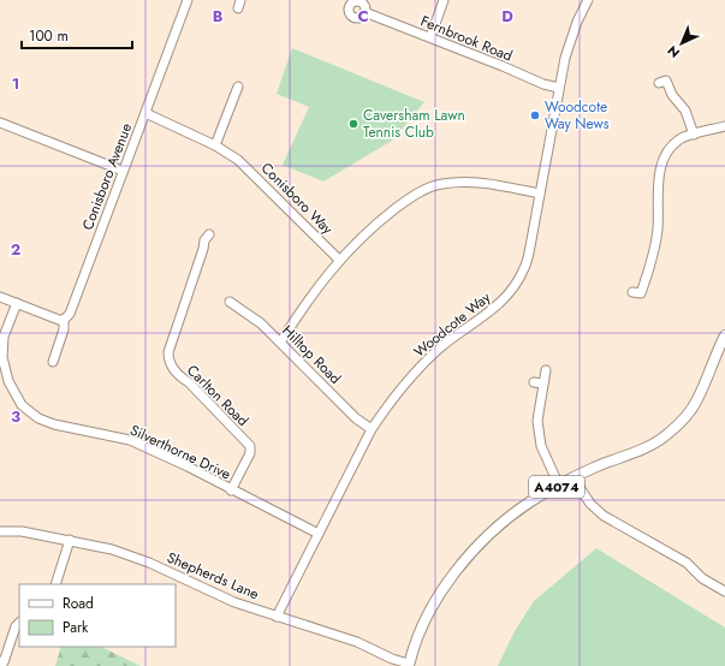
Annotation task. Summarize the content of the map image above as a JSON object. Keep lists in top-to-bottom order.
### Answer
{
  "streets": {
    "main road": ["A4074"],
    "street": [
      "Fernbrook Road",
      "Conisboro Avenue",
      "Conisboro Way",
      "Woodcote Way",
      "Hilltop Road",
      "Carlton Road",
      "Silverthorne Drive",
      "Shepherds Lane"
    ]
  },
  "crossings": [
    ["Fernbrook Road", "Woodcote Way"],
    ["Conisboro Avenue", "Conisboro Way"],
    ["Woodcote Way", "Hilltop Road"],
    ["Woodcote Way", "Silverthorne Drive"],
    ["Woodcote Way", "Shepherds Lane"],
    ["Carlton Road", "Silverthorne Drive"],
    ["A4074", "Shepherds Lane"]
  ],
  "places": ["Woodcote Way News", "Caversham Lawn Tennis Club"],
  "legend": ["Road", "Park"],
  "scale_bar": "100 m",
  "north": "bottom left",
  "grid": {
    "columns": ["B", "C", "D"],
    "rows": ["1", "2", "3"]
  }
}
